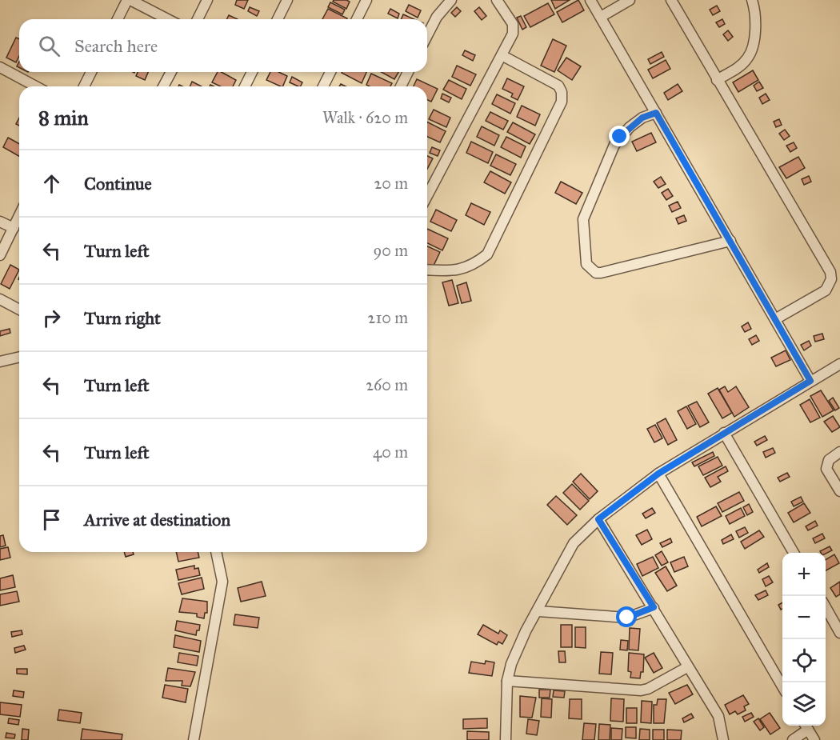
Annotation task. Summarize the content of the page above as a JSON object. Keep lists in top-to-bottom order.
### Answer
{
  "page": {
    "search": "Search here",
    "heading": ["8 min", "Walk · 620 m"],
    "list": [
      ["Continue", "20 m"],
      ["Turn left", "90 m"],
      ["Turn right", "210 m"],
      ["Turn left", "260 m"],
      ["Turn left", "40 m"],
      "Arrive at destination"
    ],
    "map_buttons": ["+", "−"]
  }
}
